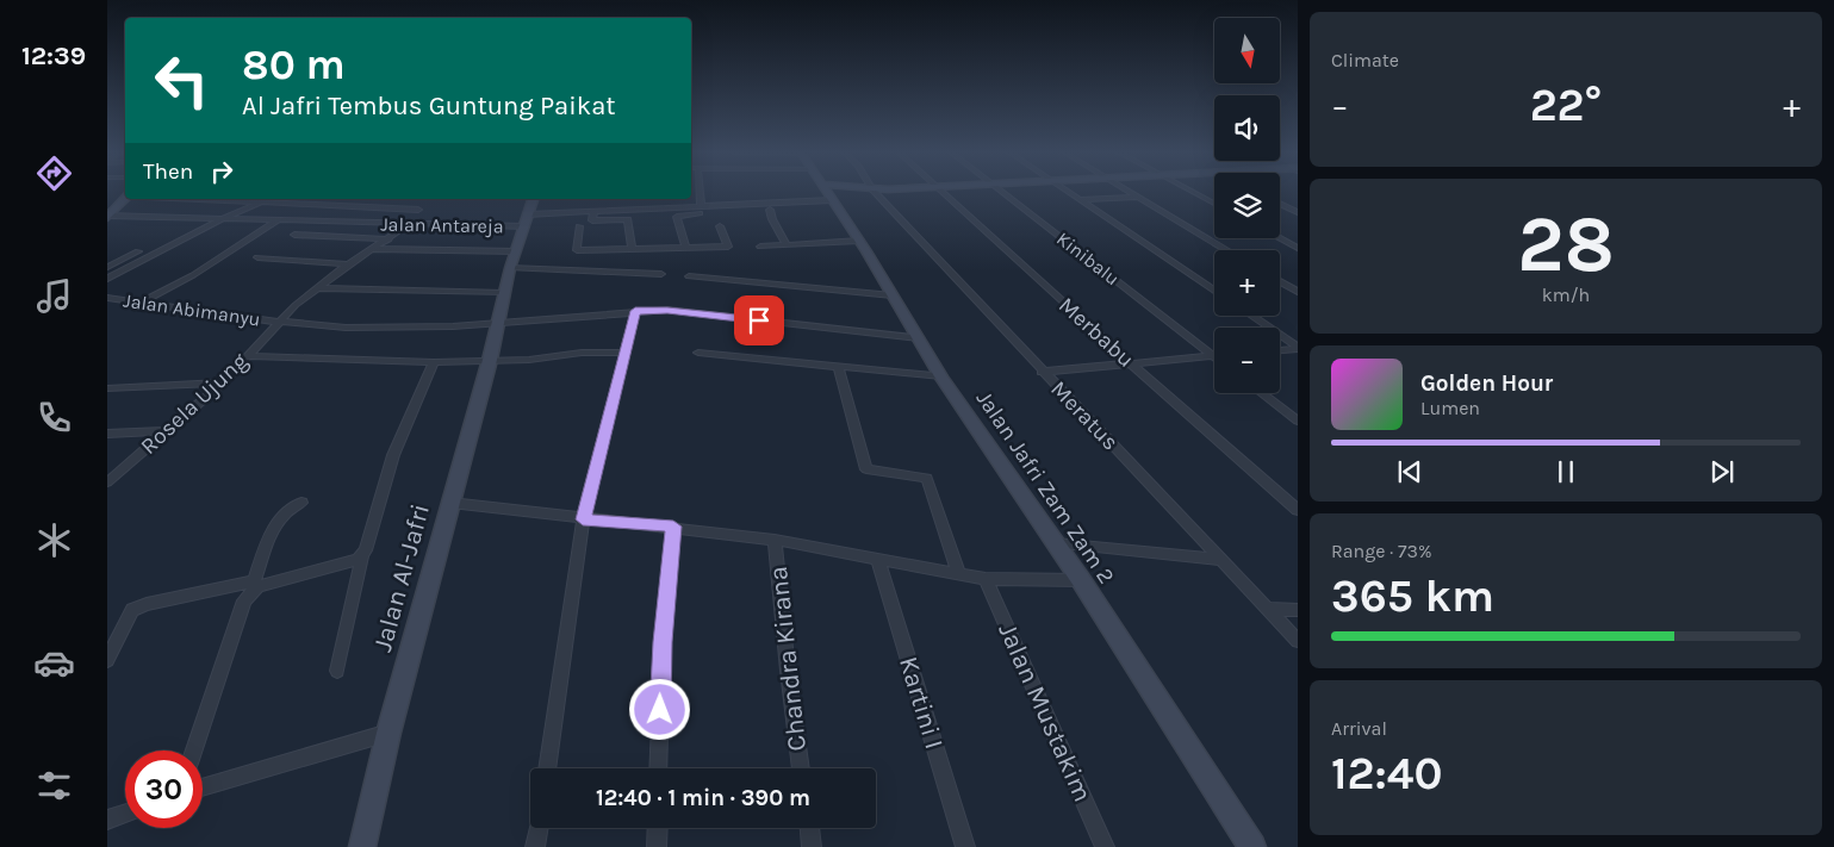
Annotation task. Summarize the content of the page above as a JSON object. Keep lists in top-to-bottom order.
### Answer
{
  "streets": {
    "street": [
      "Jalan Antareja",
      "Kinibalu",
      "Jalan Abimanyu",
      "Merbabu",
      "Rosela Ujung",
      "Meratus",
      "Jalan Jafri Zam Zam 2",
      "Jalan Al-Jafri",
      "Chandra Kirana",
      "Kartini I",
      "Jalan Mustakim"
    ]
  },
  "crossings": [
    ["Jalan Antareja", "Rosela Ujung"],
    ["Jalan Antareja", "Jalan Al-Jafri"],
    ["Jalan Abimanyu", "Rosela Ujung"],
    ["Jalan Abimanyu", "Jalan Jafri Zam Zam 2"],
    ["Jalan Abimanyu", "Jalan Al-Jafri"]
  ],
  "north": "bottom",
  "page": {
    "tabs": "12:39",
    "tile": [
      "Climate",
      ["28", "km/h"],
      ["Range · 73%", "365 km"],
      ["Arrival", "12:40"]
    ],
    "map_buttons": ["+", "−"],
    "turn": ["80 m", "Al Jafri Tembus Guntung Paikat"],
    "heat": ["−", "22°", "+"],
    "then": "Then",
    "song": ["Golden Hour", "Lumen"],
    "limit": "30",
    "trip": "12:40 · 1 min · 390 m"
  }
}
